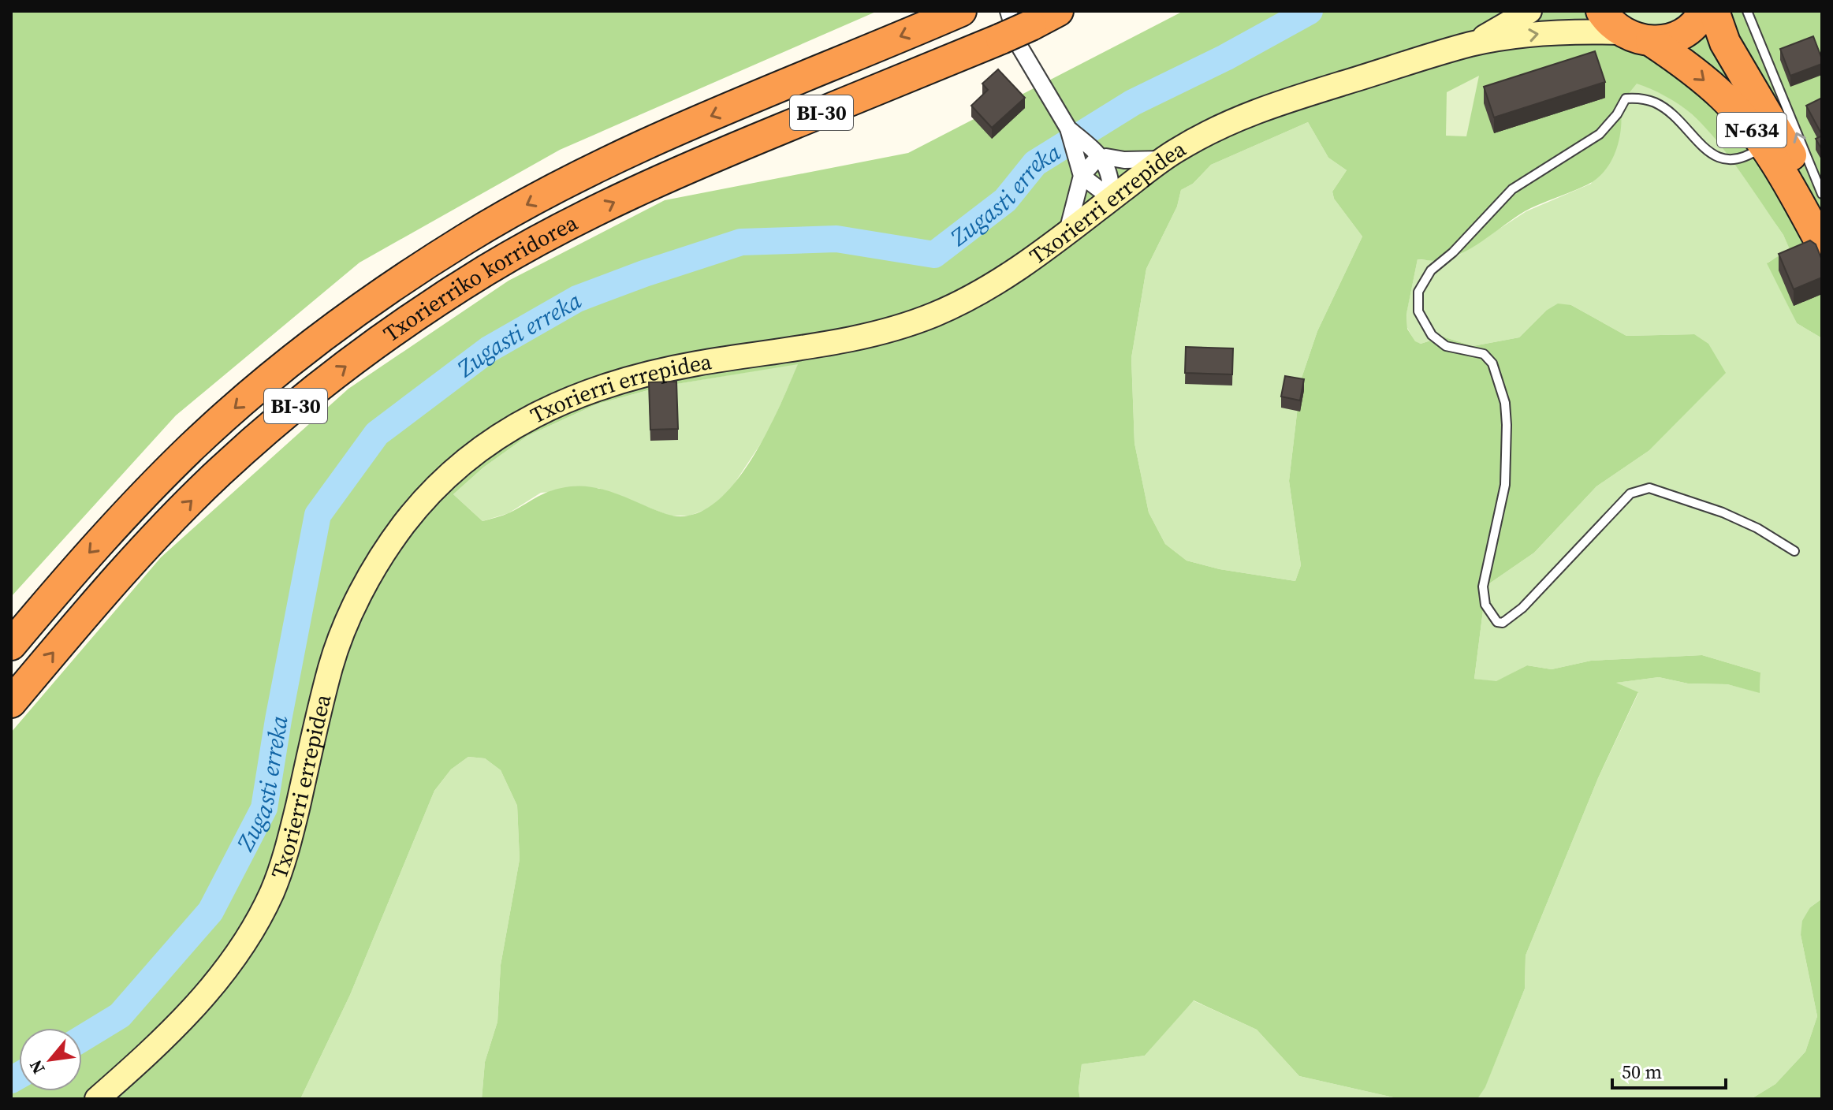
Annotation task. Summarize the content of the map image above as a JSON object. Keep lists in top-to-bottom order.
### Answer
{
  "streets": {
    "highway": ["BI-30", "N-634", "Txorierriko korridorea"],
    "main road": ["Txorierri errepidea"]
  },
  "water": ["Zugasti erreka"],
  "scale_bar": "50 m",
  "north": "bottom left"
}
